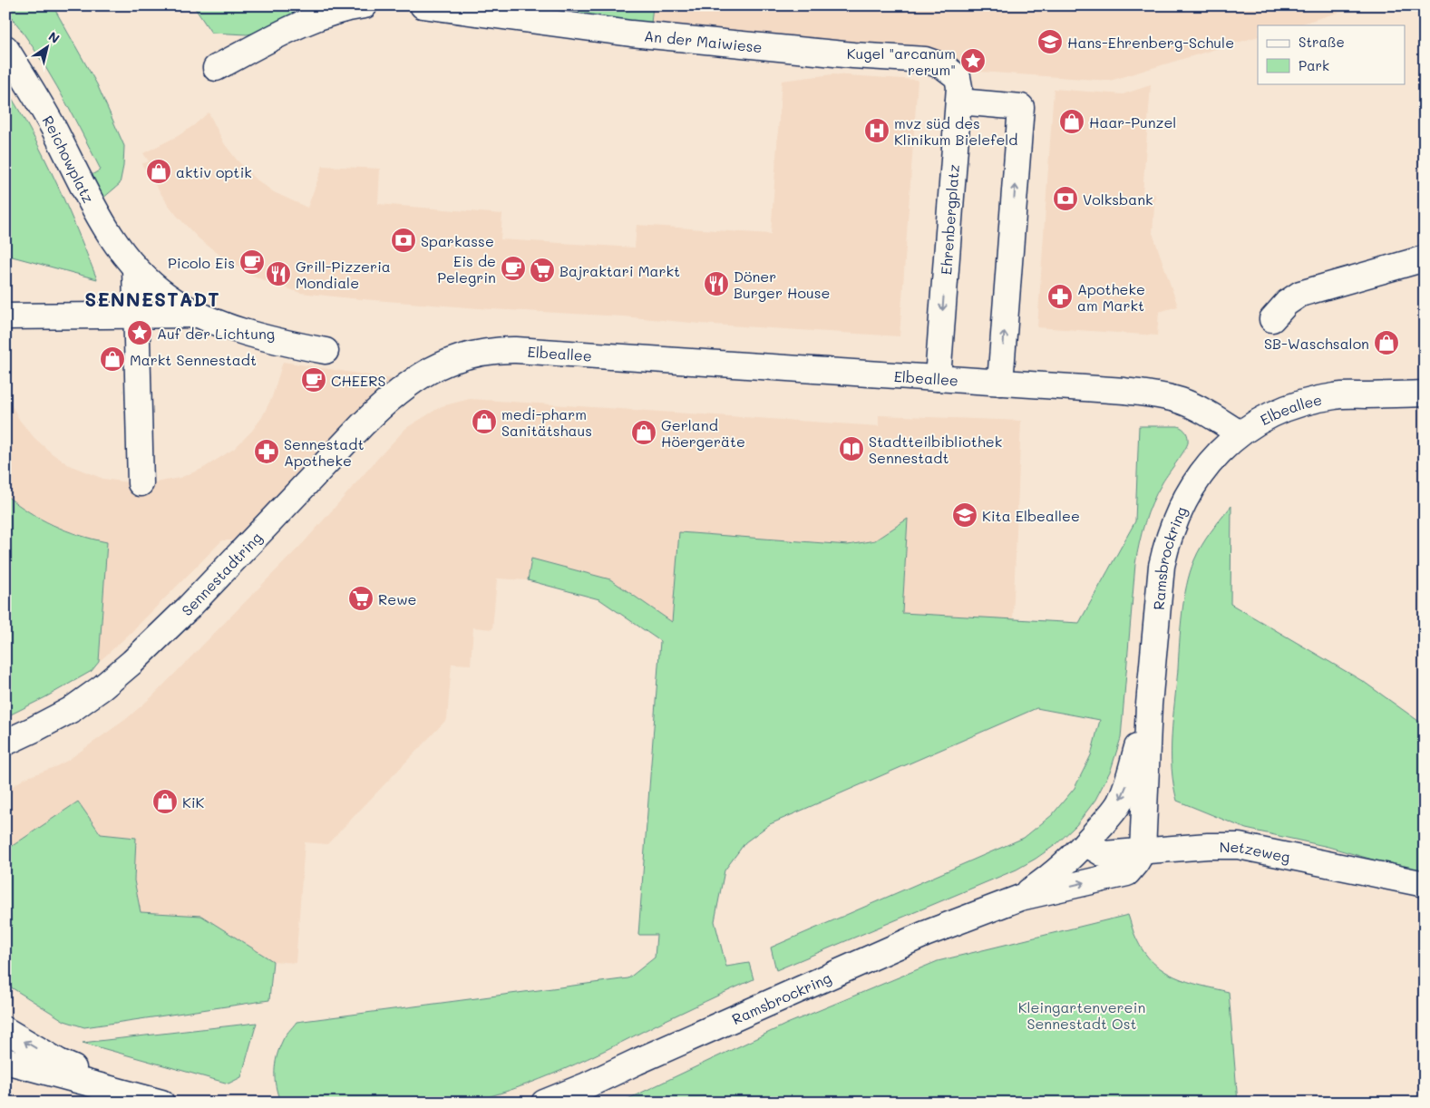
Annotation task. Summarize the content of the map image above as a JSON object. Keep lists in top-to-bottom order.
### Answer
{
  "streets": {
    "street": [
      "An der Maiwiese",
      "Reichowplatz",
      "Ehrenbergplatz",
      "Elbeallee",
      "Ramsbrockring",
      "Sennestadtring",
      "Netzeweg"
    ]
  },
  "crossings": [
    ["An der Maiwiese", "Ehrenbergplatz"],
    ["Ehrenbergplatz", "Elbeallee"],
    ["Elbeallee", "Ramsbrockring"],
    ["Elbeallee", "Sennestadtring"],
    ["Ramsbrockring", "Netzeweg"]
  ],
  "one_way": ["Ehrenbergplatz"],
  "districts": ["SENNESTADT"],
  "parks": ["Kleingartenverein Sennestadt Ost"],
  "places": {
    "school or university": ["Hans-Ehrenberg-Schule", "Kita Elbeallee"],
    "place": ["Kugel \"arcanum rerum\"", "Auf der Lichtung"],
    "shop": [
      "Haar-Punzel",
      "aktiv optik",
      "SB-Waschsalon",
      "Markt Sennestadt",
      "medi-pharm Sanitätshaus",
      "Gerland Höergeräte",
      "KiK"
    ],
    "hospital": ["mvz süd des Klinikum Bielefeld"],
    "bank": ["Volksbank", "Sparkasse"],
    "cafe": ["Picolo Eis", "Eis de Pelegrin", "CHEERS"],
    "supermarket": ["Bajraktari Markt", "Rewe"],
    "restaurant": ["Grill-Pizzeria Mondiale", "Döner Burger House"],
    "pharmacy": ["Apotheke am Markt", "Sennestadt Apotheke"],
    "library": ["Stadtteilbibliothek Sennestadt"]
  },
  "legend": ["Straße", "Park"],
  "north": "top right"
}
